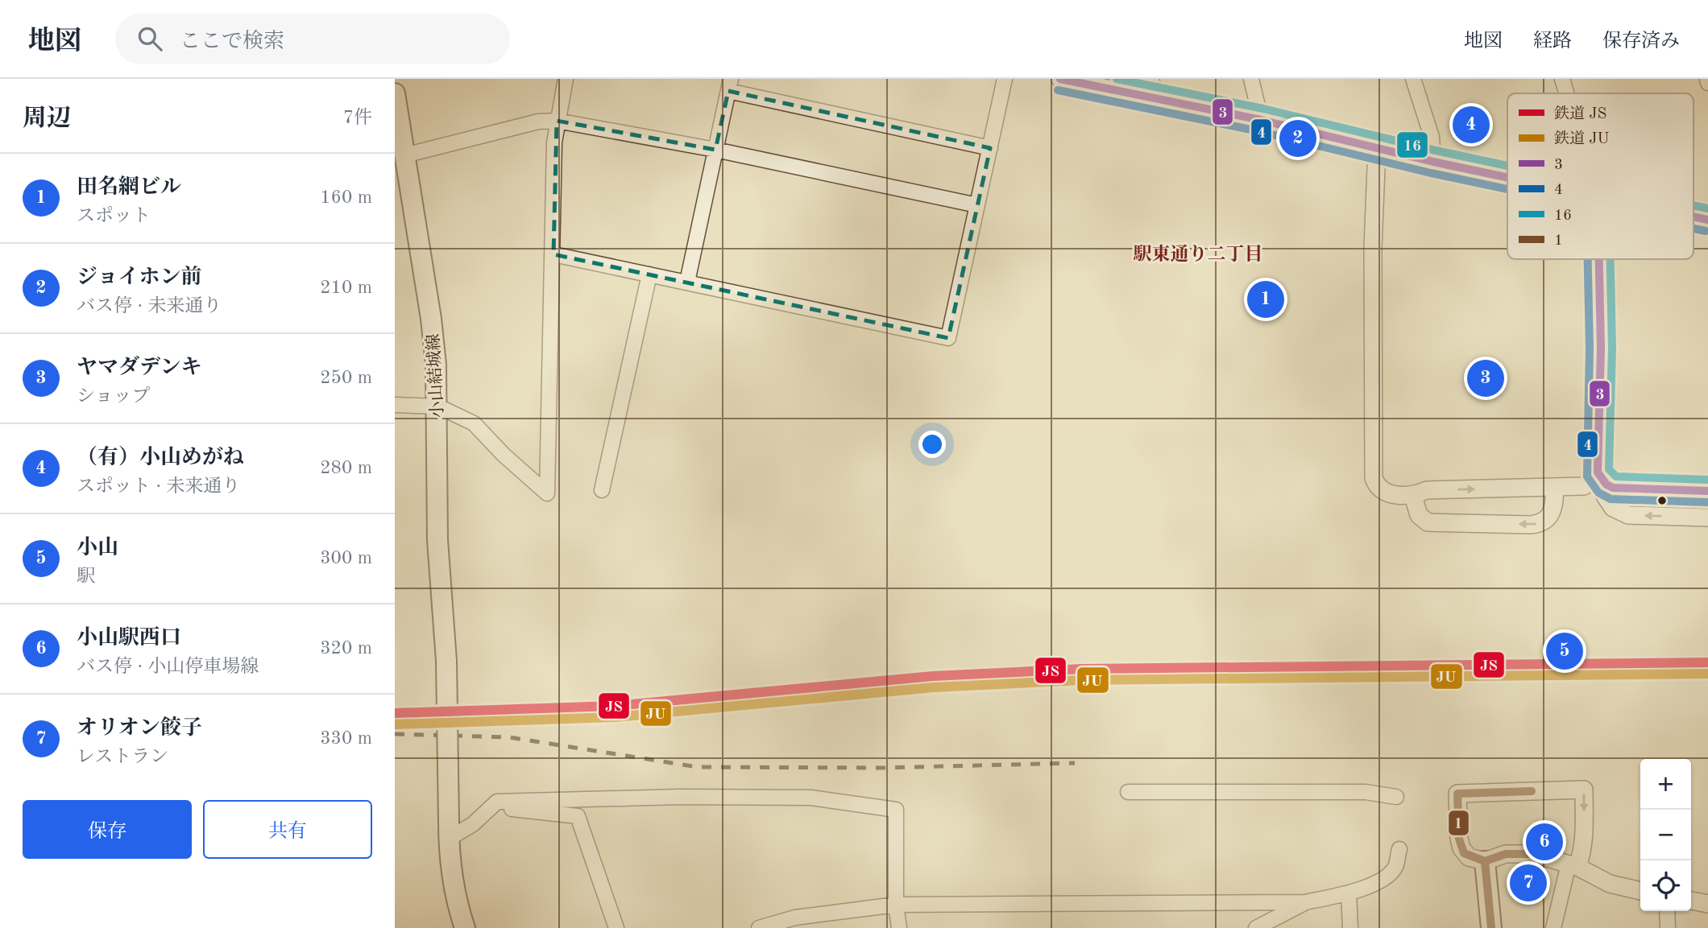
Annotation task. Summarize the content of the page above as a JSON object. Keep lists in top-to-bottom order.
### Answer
{
  "streets": {
    "main road": ["小山結城線"]
  },
  "districts": ["駅東通り二丁目"],
  "lines": [
    "transit line 3",
    "transit line 16",
    "transit line 4",
    "rail line JS",
    "rail line JU",
    "transit line 1"
  ],
  "legend": [
    "鉄道 JS",
    "鉄道 JU",
    "3",
    "4",
    "16",
    "1"
  ],
  "page": {
    "header": "地図",
    "search": "ここで検索",
    "nav": ["地図", "経路", "保存済み"],
    "heading": ["周辺", "7件"],
    "pins": [
      "4",
      "2",
      "1",
      "3",
      "5",
      "6",
      "7"
    ],
    "list": [
      {
        "mark": "1",
        "name": "田名網ビル",
        "note": "スポット",
        "value": "160 m"
      },
      {
        "mark": "2",
        "name": "ジョイホン前",
        "note": "バス停 · 未来通り",
        "value": "210 m"
      },
      {
        "mark": "3",
        "name": "ヤマダデンキ",
        "note": "ショップ",
        "value": "250 m"
      },
      {
        "mark": "4",
        "name": "（有）小山めがね",
        "note": "スポット · 未来通り",
        "value": "280 m"
      },
      {
        "mark": "5",
        "name": "小山",
        "note": "駅",
        "value": "300 m"
      },
      {
        "mark": "6",
        "name": "小山駅西口",
        "note": "バス停 · 小山停車場線",
        "value": "320 m"
      },
      {
        "mark": "7",
        "name": "オリオン餃子",
        "note": "レストラン",
        "value": "330 m"
      }
    ],
    "map_buttons": ["+", "−"],
    "buttons": ["保存", "共有"]
  }
}
